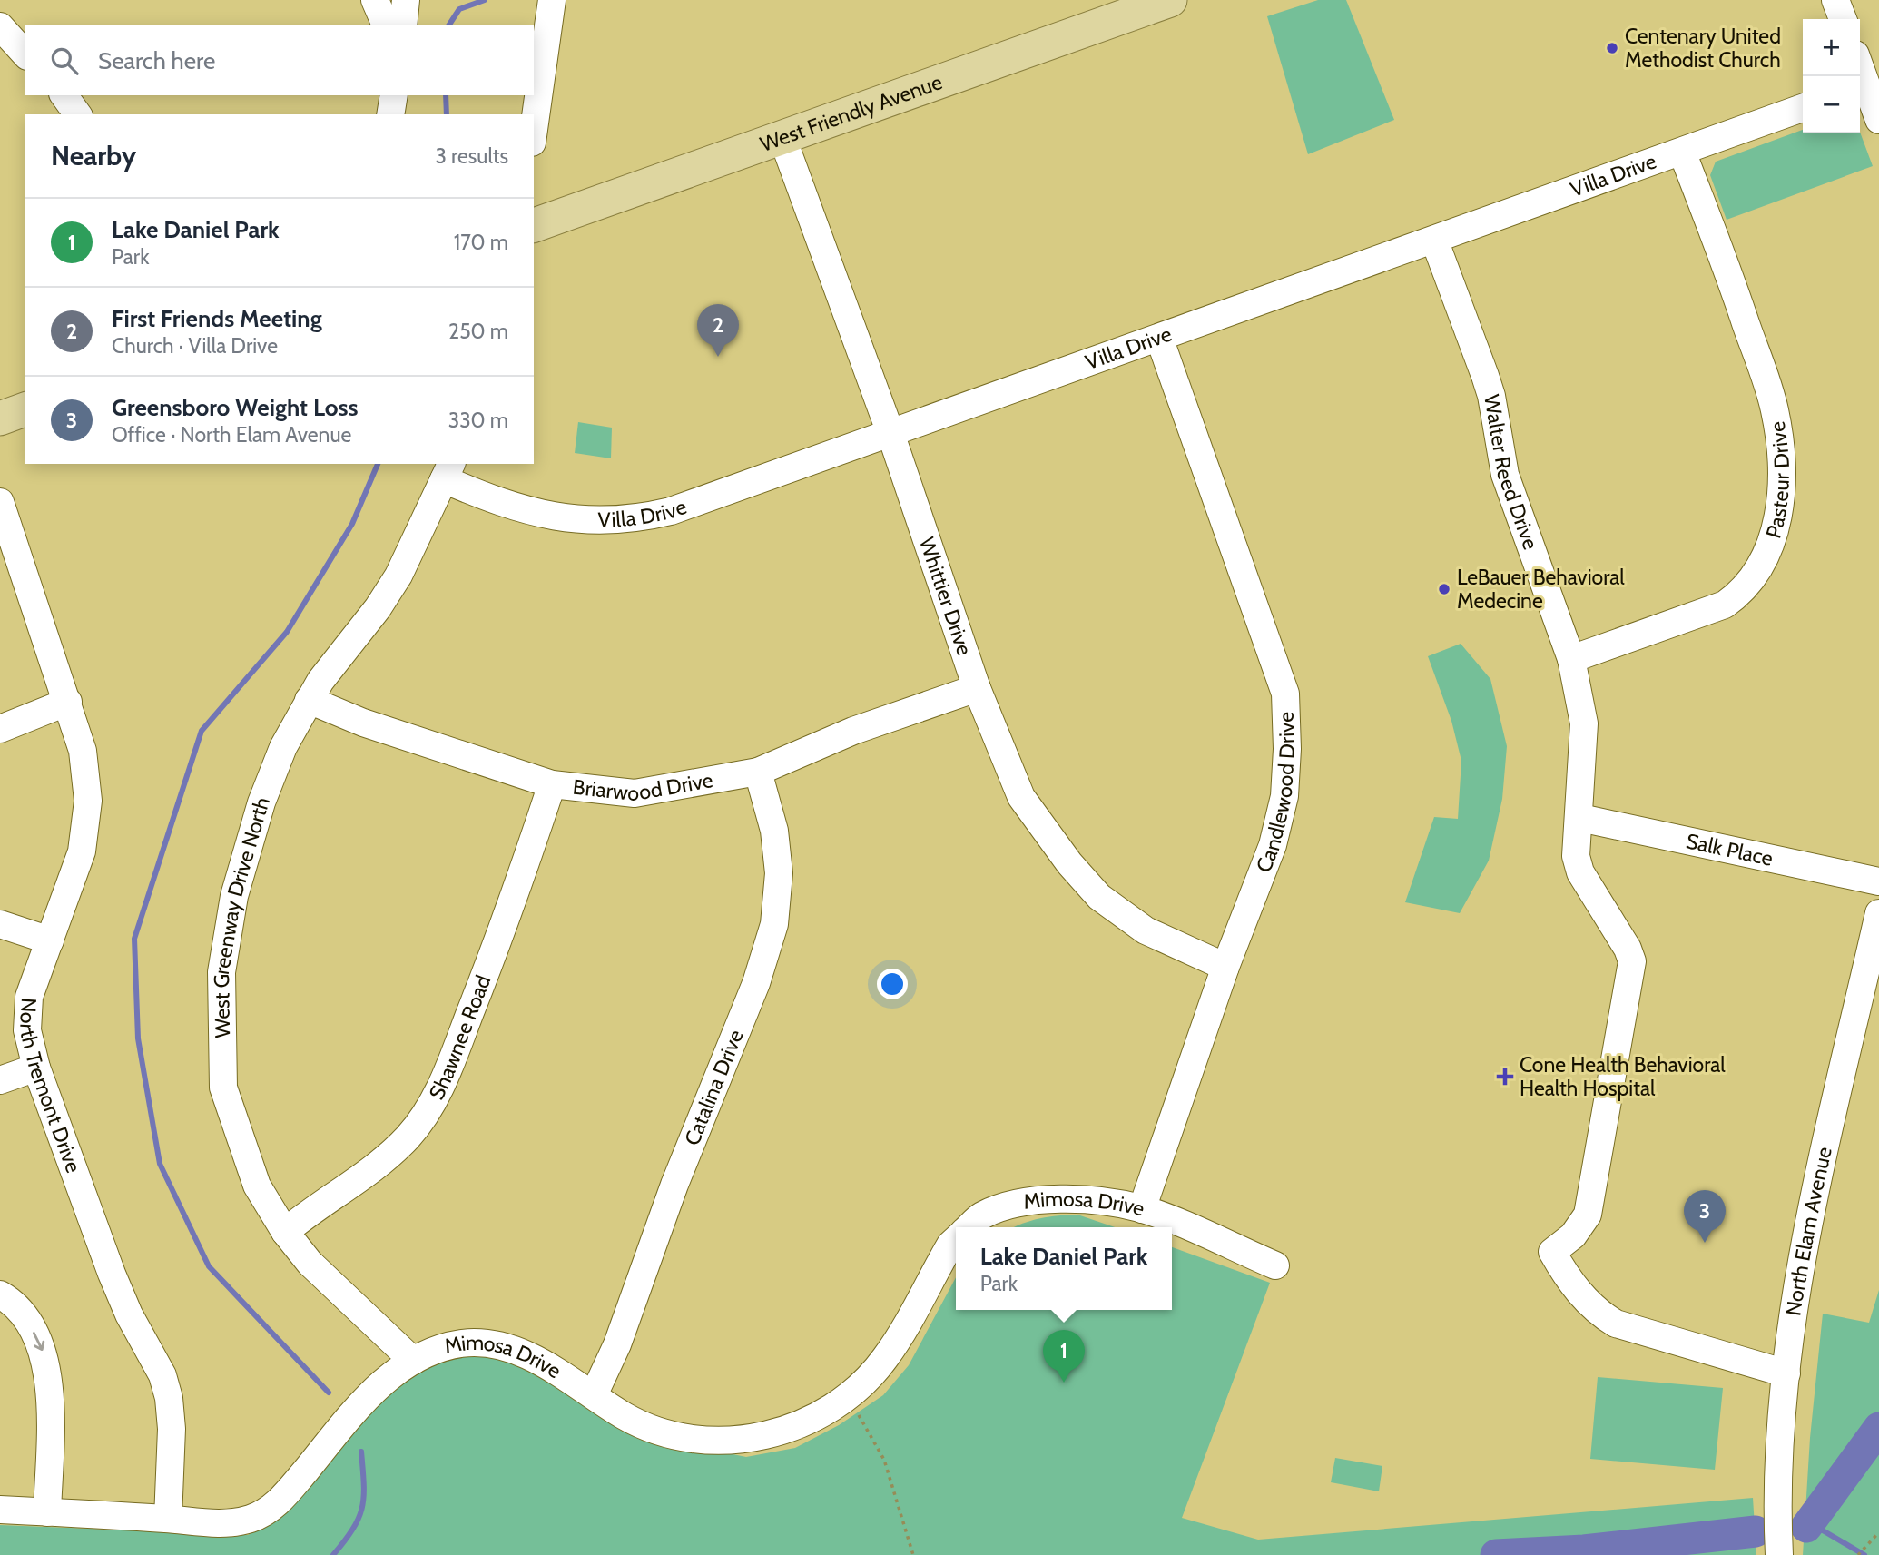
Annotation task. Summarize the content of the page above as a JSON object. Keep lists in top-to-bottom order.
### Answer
{
  "streets": {
    "main road": ["West Friendly Avenue"],
    "street": [
      "Villa Drive",
      "Walter Reed Drive",
      "Pasteur Drive",
      "Whittier Drive",
      "Briarwood Drive",
      "Candlewood Drive",
      "Salk Place",
      "West Greenway Drive North",
      "Shawnee Road",
      "North Tremont Drive",
      "Catalina Drive",
      "Mimosa Drive",
      "North Elam Avenue"
    ]
  },
  "crossings": [
    ["West Friendly Avenue", "Whittier Drive"],
    ["Villa Drive", "Walter Reed Drive"],
    ["Villa Drive", "Pasteur Drive"],
    ["Villa Drive", "Whittier Drive"],
    ["Villa Drive", "Candlewood Drive"],
    ["Villa Drive", "West Greenway Drive North"],
    ["Walter Reed Drive", "Pasteur Drive"],
    ["Walter Reed Drive", "Salk Place"],
    ["Walter Reed Drive", "North Elam Avenue"],
    ["Whittier Drive", "Briarwood Drive"],
    ["Whittier Drive", "Candlewood Drive"],
    ["Briarwood Drive", "West Greenway Drive North"],
    ["Briarwood Drive", "Shawnee Road"],
    ["Briarwood Drive", "Catalina Drive"],
    ["Candlewood Drive", "Mimosa Drive"],
    ["West Greenway Drive North", "Shawnee Road"],
    ["West Greenway Drive North", "Mimosa Drive"],
    ["North Tremont Drive", "Mimosa Drive"],
    ["Catalina Drive", "Mimosa Drive"]
  ],
  "places": {
    "other": ["Centenary United Methodist Church", "LeBauer Behavioral Medecine"],
    "health": ["Cone Health Behavioral Health Hospital"]
  },
  "page": {
    "map_buttons": ["+", "−"],
    "search": "Search here",
    "heading": ["Nearby", "3 results"],
    "list": [
      {
        "mark": "1",
        "name": "Lake Daniel Park",
        "note": "Park",
        "value": "170 m"
      },
      {
        "mark": "2",
        "name": "First Friends Meeting",
        "note": "Church · Villa Drive",
        "value": "250 m"
      },
      {
        "mark": "3",
        "name": "Greensboro Weight Loss",
        "note": "Office · North Elam Avenue",
        "value": "330 m"
      }
    ],
    "pins": ["2", "3", "1"],
    "popup": ["Lake Daniel Park", "Park"]
  }
}
